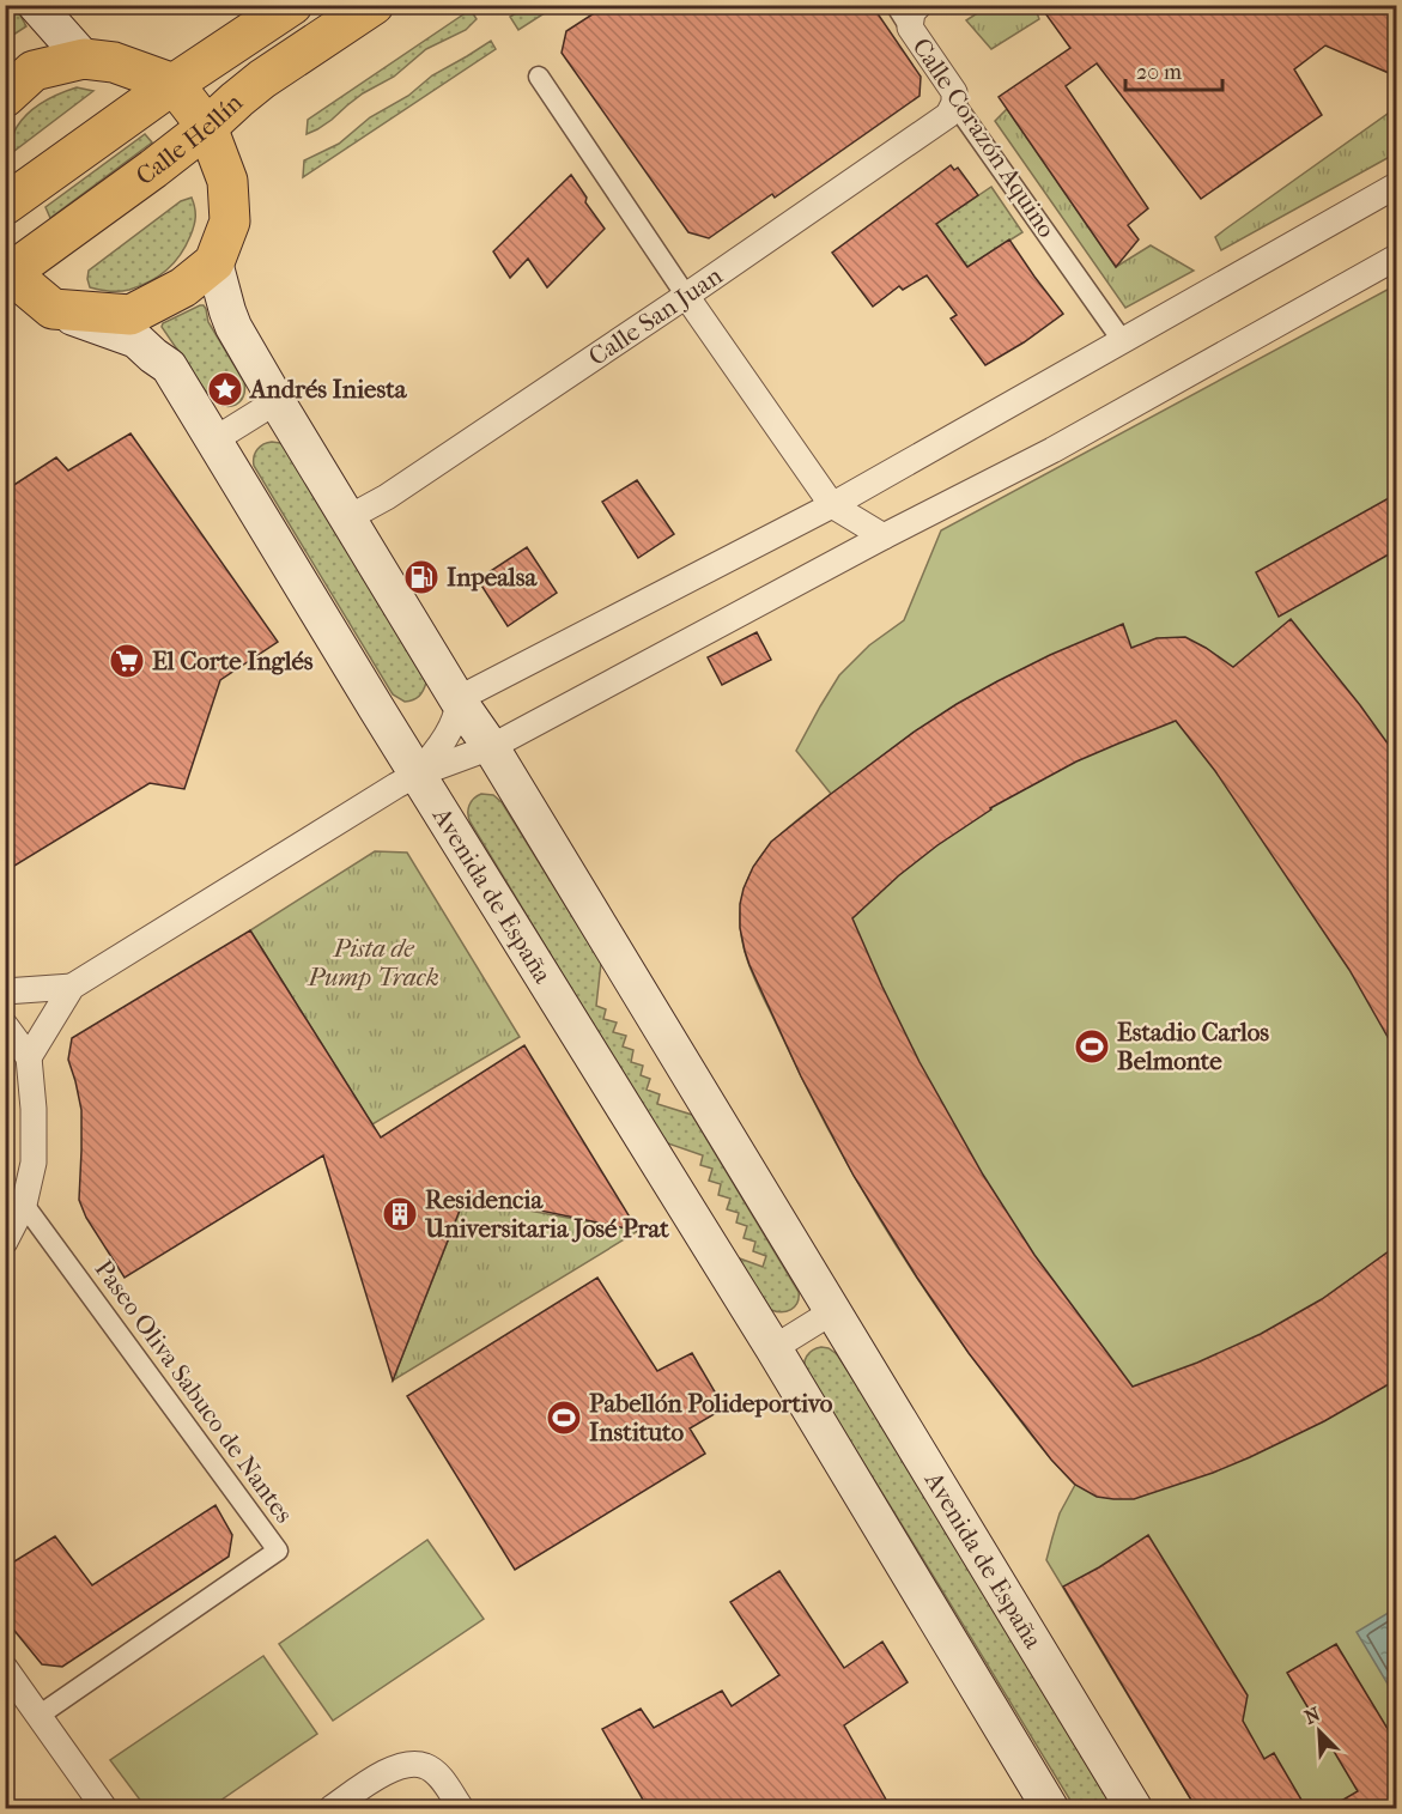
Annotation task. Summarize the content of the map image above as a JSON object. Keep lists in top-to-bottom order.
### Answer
{
  "streets": {
    "main road": ["Calle Hellín", "Avenida de España"],
    "street": ["Calle Corazón Aquino", "Calle San Juan", "Paseo Oliva Sabuco de Nantes"]
  },
  "crossings": [
    ["Calle Corazón Aquino", "Calle San Juan"],
    ["Calle Hellín", "Avenida de España"],
    ["Calle San Juan", "Avenida de España"]
  ],
  "parks": ["Pista de Pump Track"],
  "places": {
    "place": ["Andrés Iniesta"],
    "fuel station": ["Inpealsa"],
    "supermarket": ["El Corte Inglés"],
    "sports": ["Estadio Carlos Belmonte", "Pabellón Polideportivo Instituto"],
    "building": ["Residencia Universitaria José Prat"]
  },
  "scale_bar": "20 m",
  "north": "top left"
}
